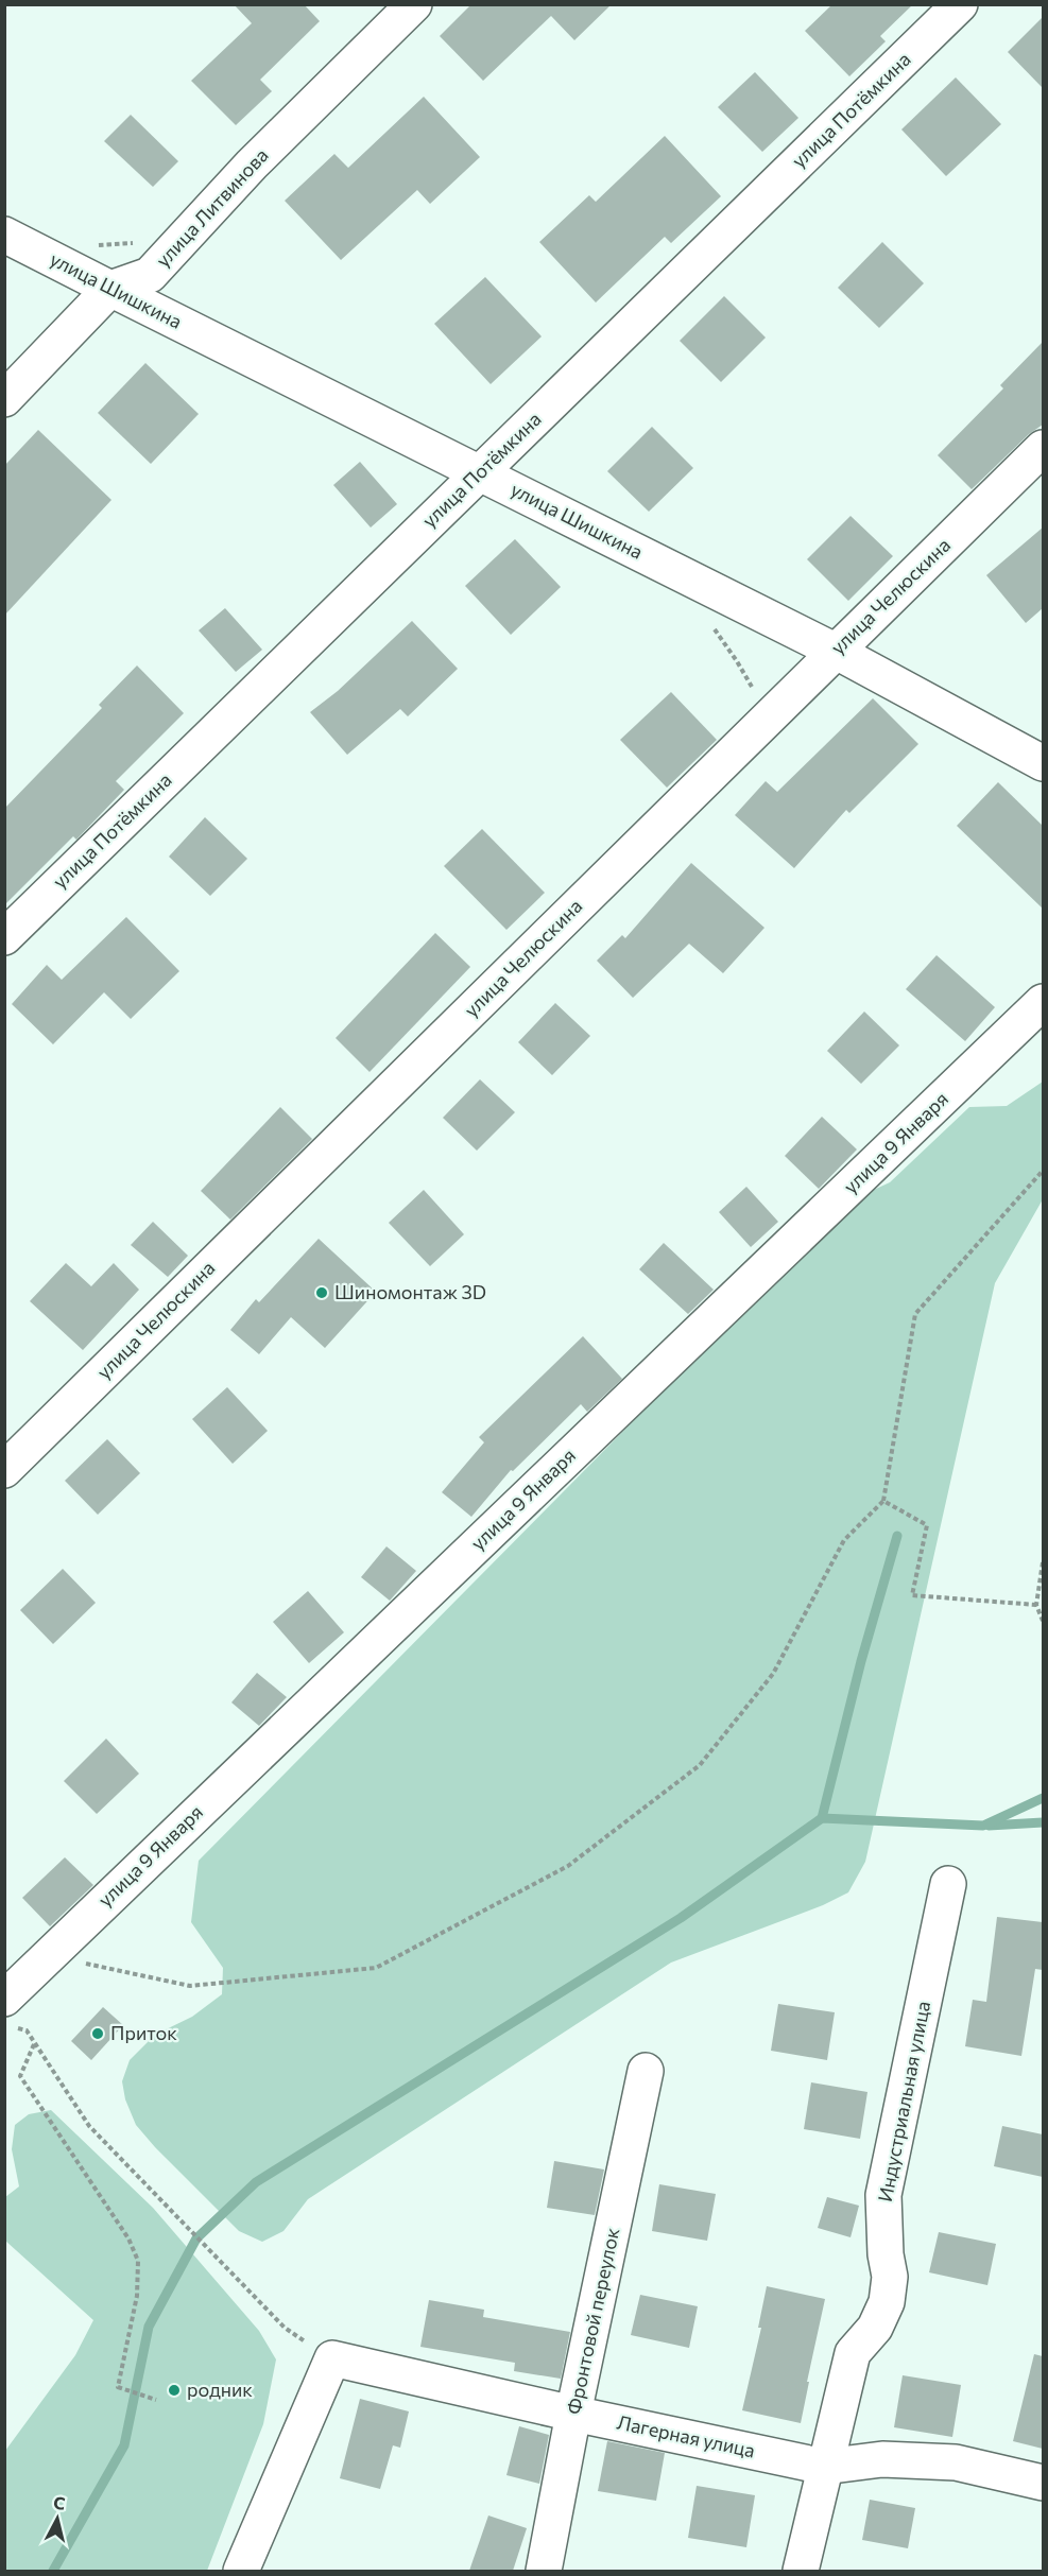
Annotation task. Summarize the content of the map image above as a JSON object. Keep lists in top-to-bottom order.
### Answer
{
  "streets": {
    "street": [
      "улица Потёмкина",
      "улица Литвинова",
      "улица Шишкина",
      "улица Челюскина",
      "улица 9 Января",
      "Индустриальная улица",
      "Фронтовой переулок",
      "Лагерная улица"
    ]
  },
  "crossings": [
    ["улица Потёмкина", "улица Шишкина"],
    ["улица Литвинова", "улица Шишкина"],
    ["улица Шишкина", "улица Челюскина"],
    ["Индустриальная улица", "Лагерная улица"],
    ["Фронтовой переулок", "Лагерная улица"]
  ],
  "places": ["Шиномонтаж 3D", "Приток", "родник"],
  "north": "top"
}
